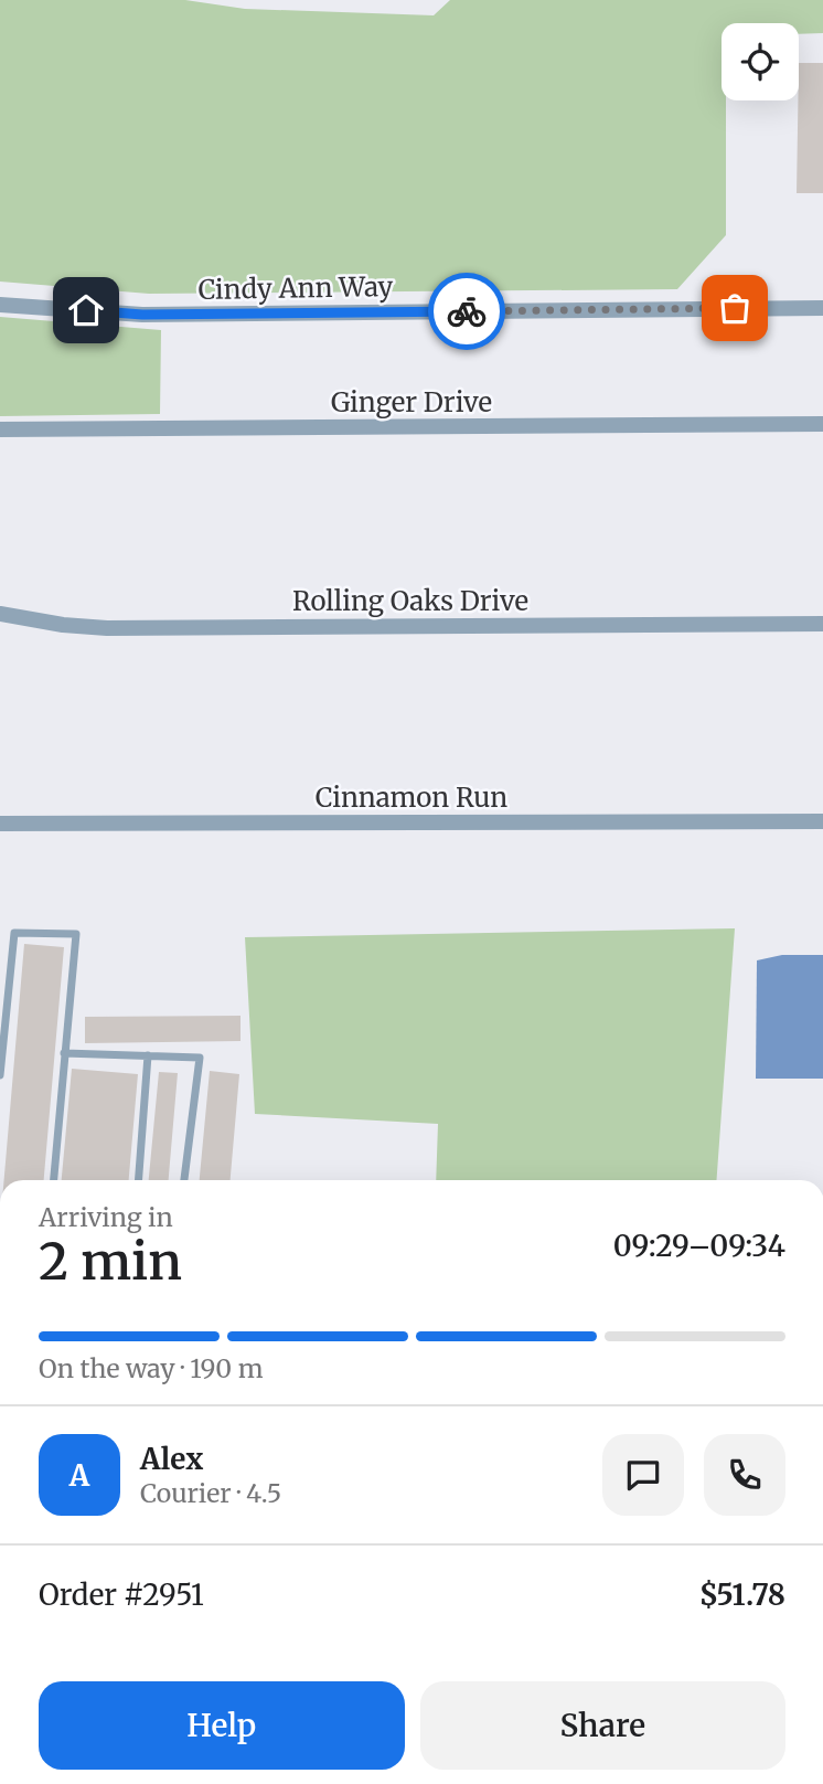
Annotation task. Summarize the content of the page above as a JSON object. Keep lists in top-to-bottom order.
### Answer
{
  "streets": {
    "street": [
      "Cindy Ann Way",
      "Ginger Drive",
      "Rolling Oaks Drive",
      "Cinnamon Run"
    ]
  },
  "page": {
    "heading": ["2 min", "Arriving in", "09:29–09:34"],
    "panel": [
      "Alex",
      "Courier · 4.5",
      "Order #2951",
      "$51.78"
    ],
    "bar": "On the way · 190 m",
    "round": "A",
    "buttons": ["Help", "Share"]
  }
}
